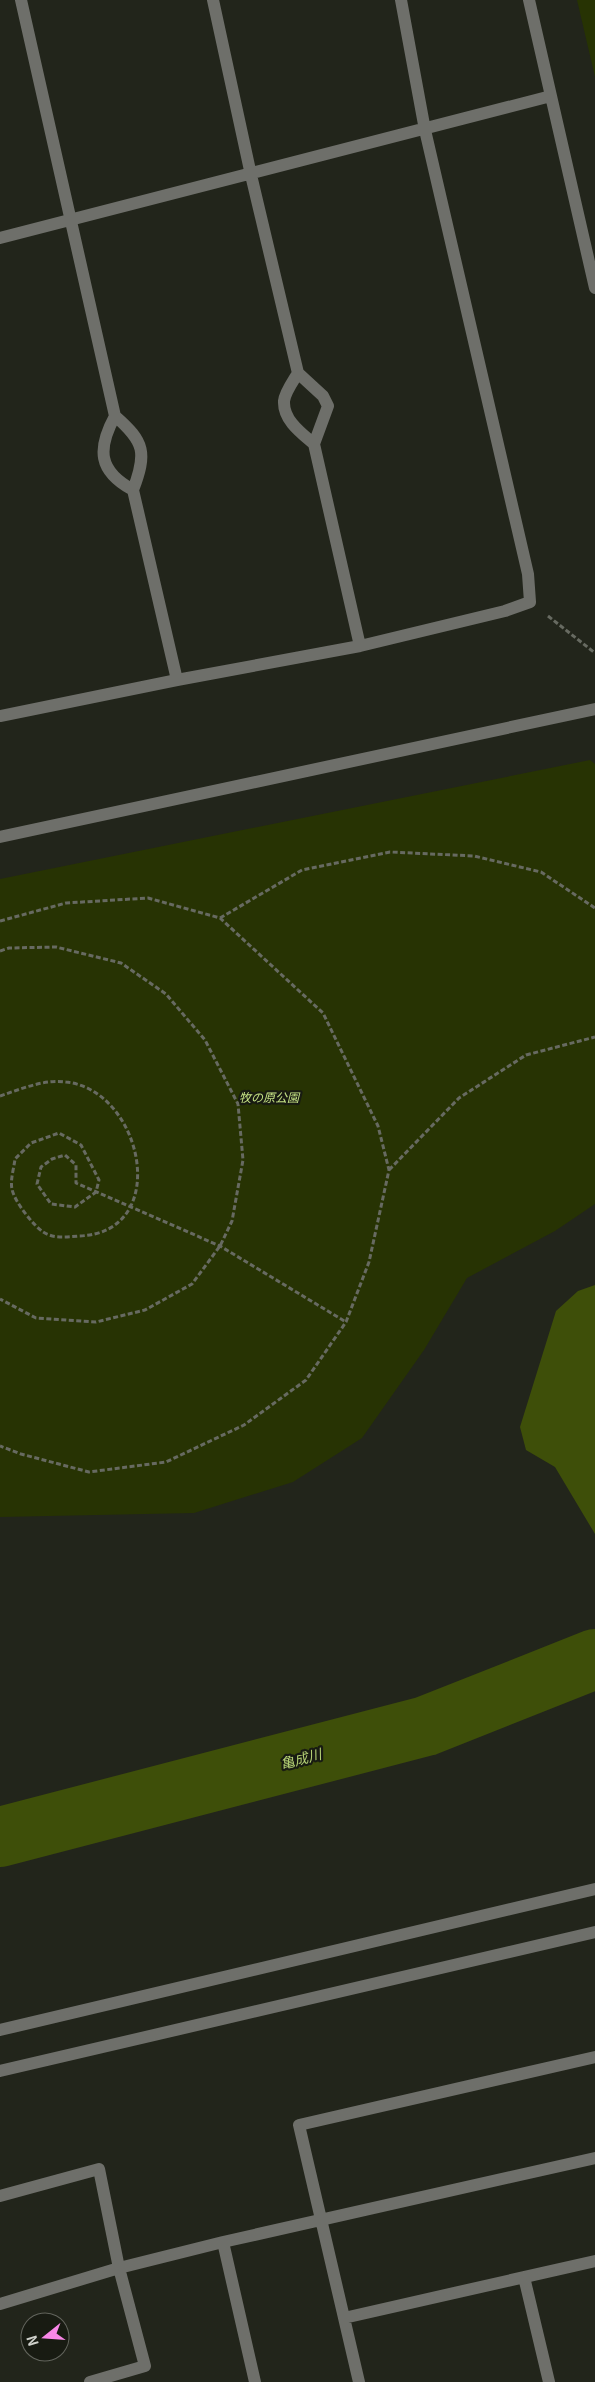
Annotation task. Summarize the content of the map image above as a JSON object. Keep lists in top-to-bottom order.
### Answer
{
  "water": ["亀成川"],
  "parks": ["牧の原公園"],
  "north": "left"
}
